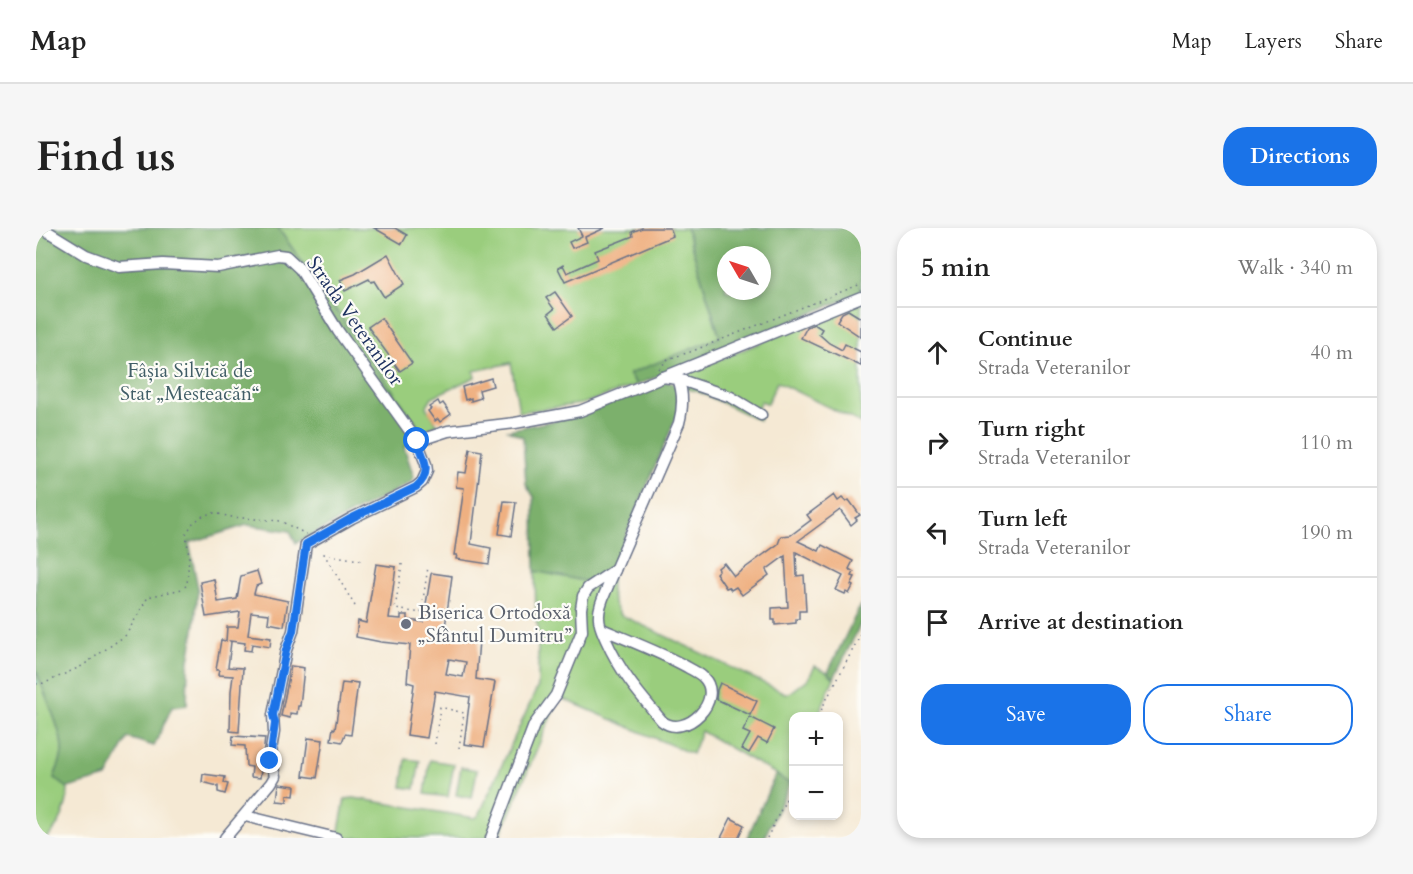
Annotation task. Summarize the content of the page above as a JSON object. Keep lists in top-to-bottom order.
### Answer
{
  "streets": {
    "street": ["Strada Veteranilor"]
  },
  "parks": ["Fâșia Silvică de Stat „Mesteacăn“"],
  "places": ["Biserica Ortodoxă „Sfântul Dumitru”"],
  "north": "top left",
  "page": {
    "header": "Map",
    "nav": ["Map", "Layers", "Share"],
    "buttons": [
      "Directions",
      ["Save", "Share"]
    ],
    "title": "Find us",
    "heading": ["5 min", "Walk · 340 m"],
    "list": [
      ["Continue", "Strada Veteranilor", "40 m"],
      ["Turn right", "Strada Veteranilor", "110 m"],
      ["Turn left", "Strada Veteranilor", "190 m"],
      "Arrive at destination"
    ],
    "map_buttons": ["+", "−"]
  }
}
